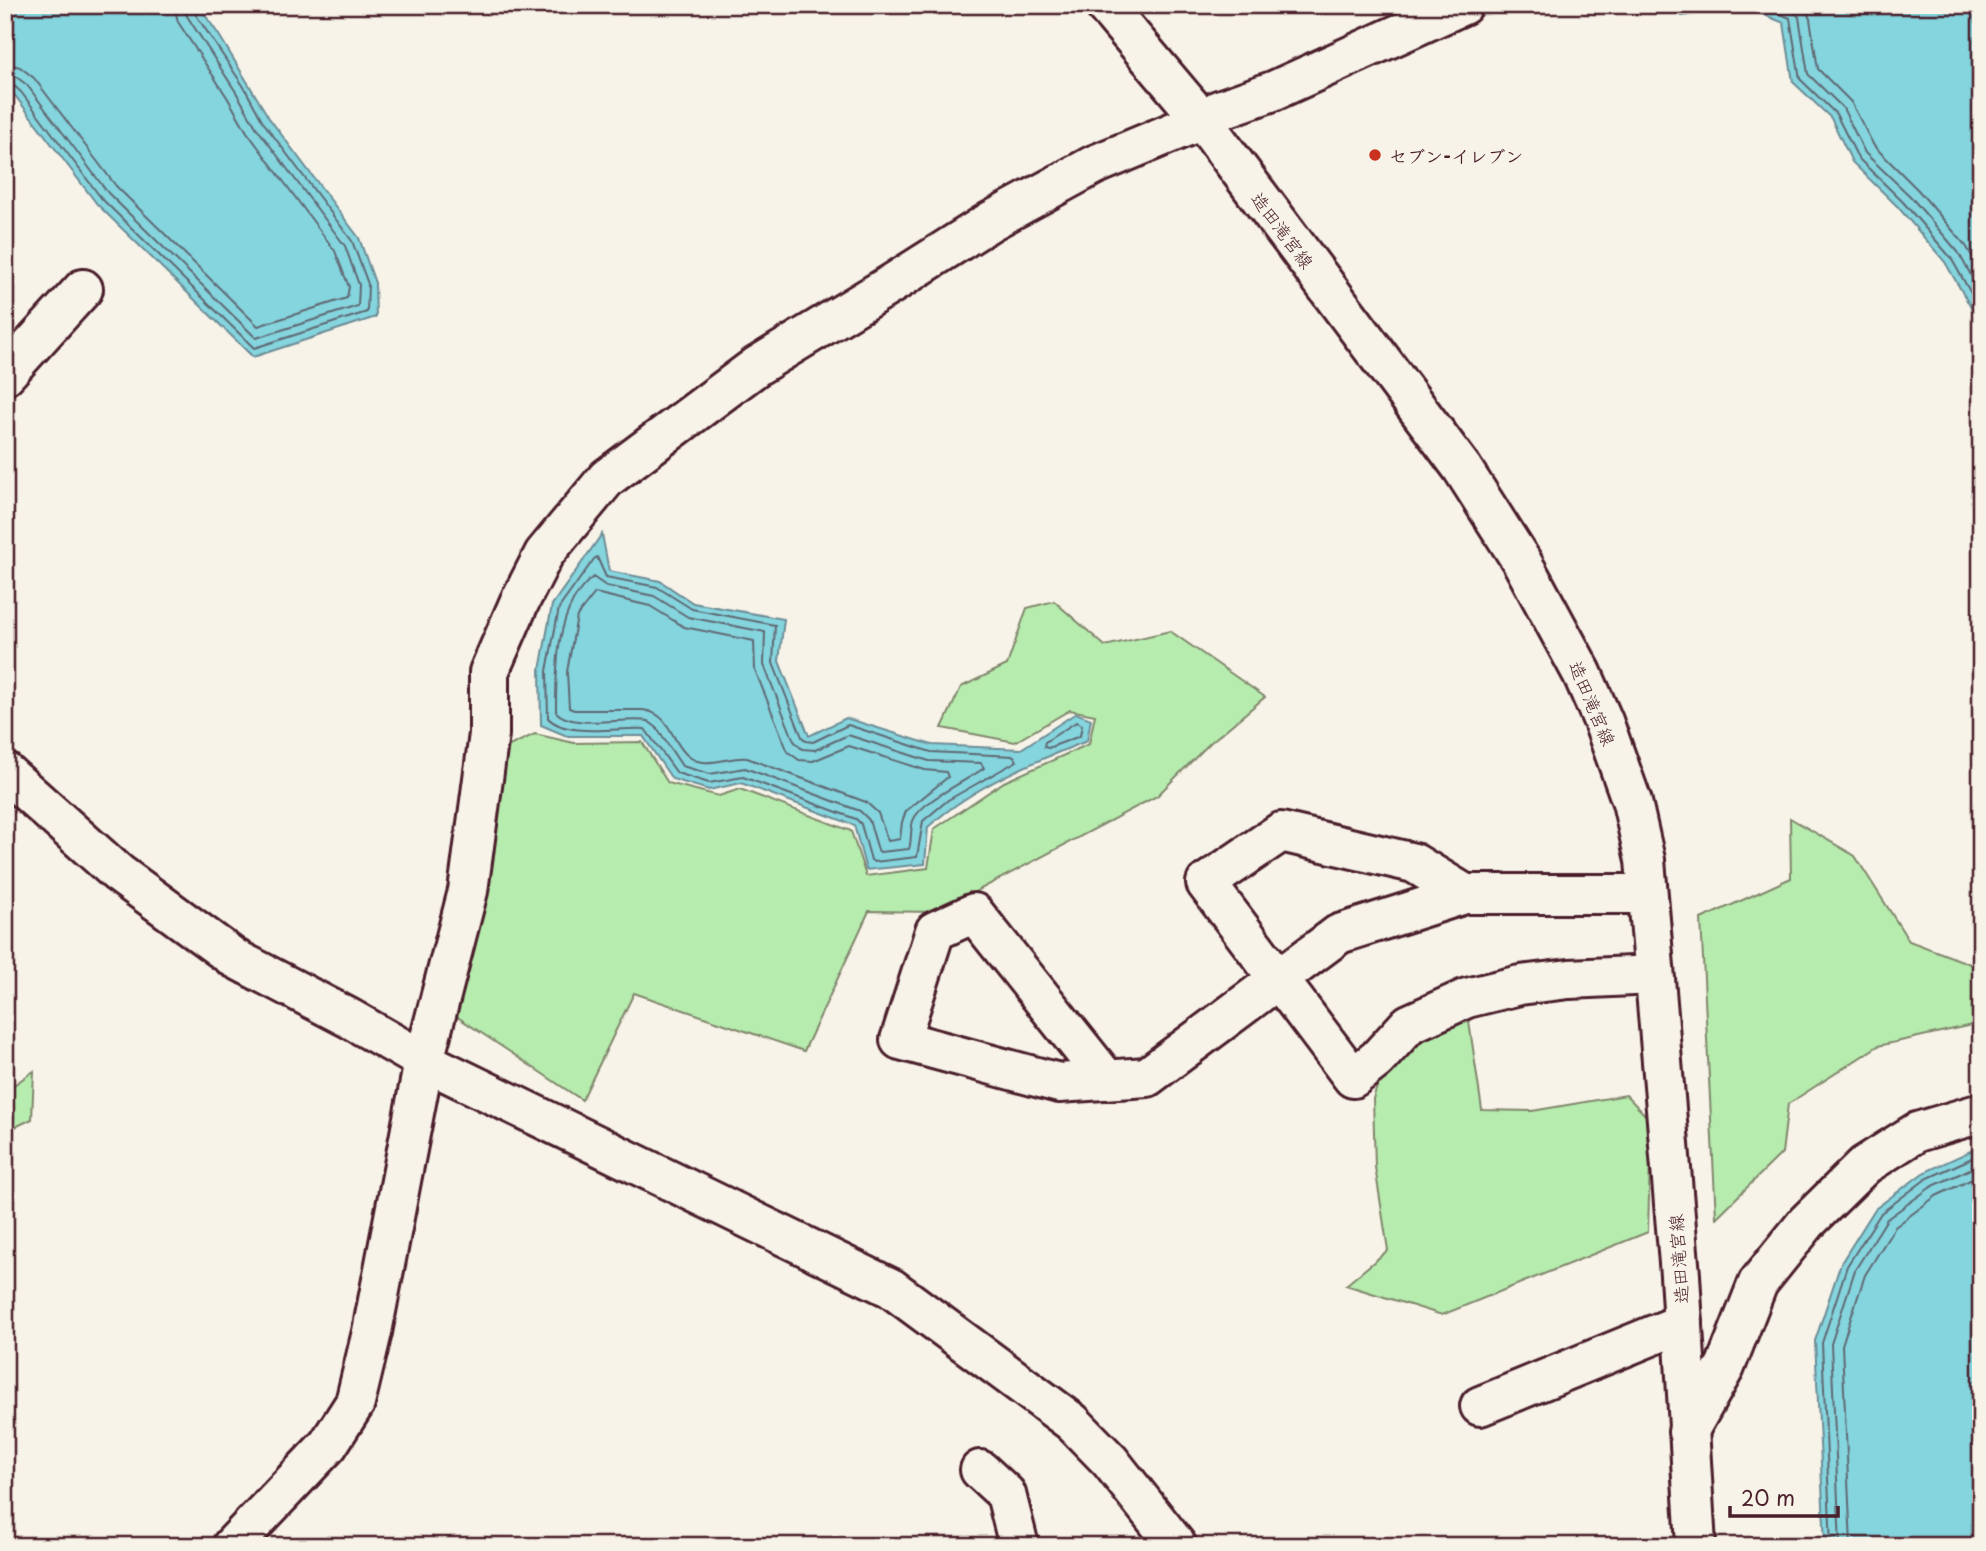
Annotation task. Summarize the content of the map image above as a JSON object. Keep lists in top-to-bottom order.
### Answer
{
  "streets": {
    "street": ["造田滝宮線"]
  },
  "places": ["セブン-イレブン"],
  "scale_bar": "20 m"
}
